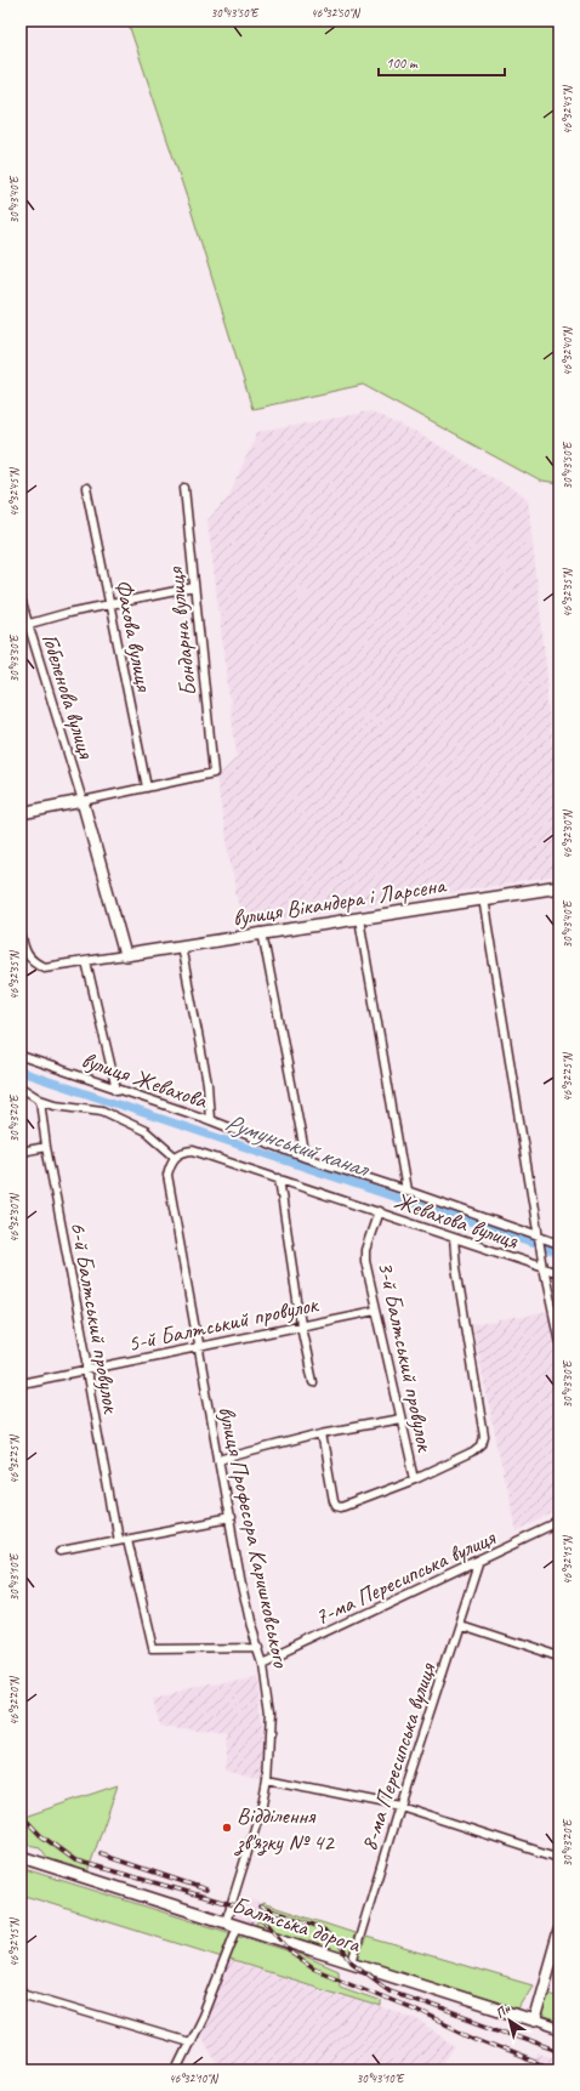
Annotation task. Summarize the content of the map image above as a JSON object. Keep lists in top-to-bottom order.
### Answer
{
  "streets": {
    "street": [
      "Бондарна вулиця",
      "Фахова вулиця",
      "Гобеленова вулиця",
      "вулиця Вікандера і Ларсена",
      "вулиця Жевахова",
      "Жевахова вулиця",
      "6-й Балтський провулок",
      "5-й Балтський провулок",
      "3-й Балтський провулок",
      "вулиця Професора Каришковського",
      "7-ма Пересипська вулиця",
      "8-ма Пересипська вулиця",
      "Балтська дорога"
    ]
  },
  "crossings": [
    ["Бондарна вулиця", "Фахова вулиця"],
    ["Жевахова вулиця", "3-й Балтський провулок"],
    ["Жевахова вулиця", "вулиця Професора Каришковського"],
    ["6-й Балтський провулок", "5-й Балтський провулок"],
    ["5-й Балтський провулок", "3-й Балтський провулок"],
    ["5-й Балтський провулок", "вулиця Професора Каришковського"],
    ["вулиця Професора Каришковського", "7-ма Пересипська вулиця"],
    ["вулиця Професора Каришковського", "Балтська дорога"],
    ["7-ма Пересипська вулиця", "8-ма Пересипська вулиця"],
    ["8-ма Пересипська вулиця", "Балтська дорога"]
  ],
  "water": ["Румунський канал"],
  "places": ["Відділення зв'язку № 42"],
  "scale_bar": "100 m",
  "north": "top left",
  "coordinates": [
    "30°43'50\"E",
    "46°32'50\"N",
    "46°32'45\"N",
    "30°43'40\"E",
    "46°32'40\"N",
    "46°32'35\"N",
    "30°43'30\"E",
    "46°32'30\"N",
    "46°32'25\"N",
    "30°43'20\"E",
    "46°32'15\"N",
    "30°43'10\"E",
    "46°32'20\"N",
    "46°32'10\"N"
  ]
}
